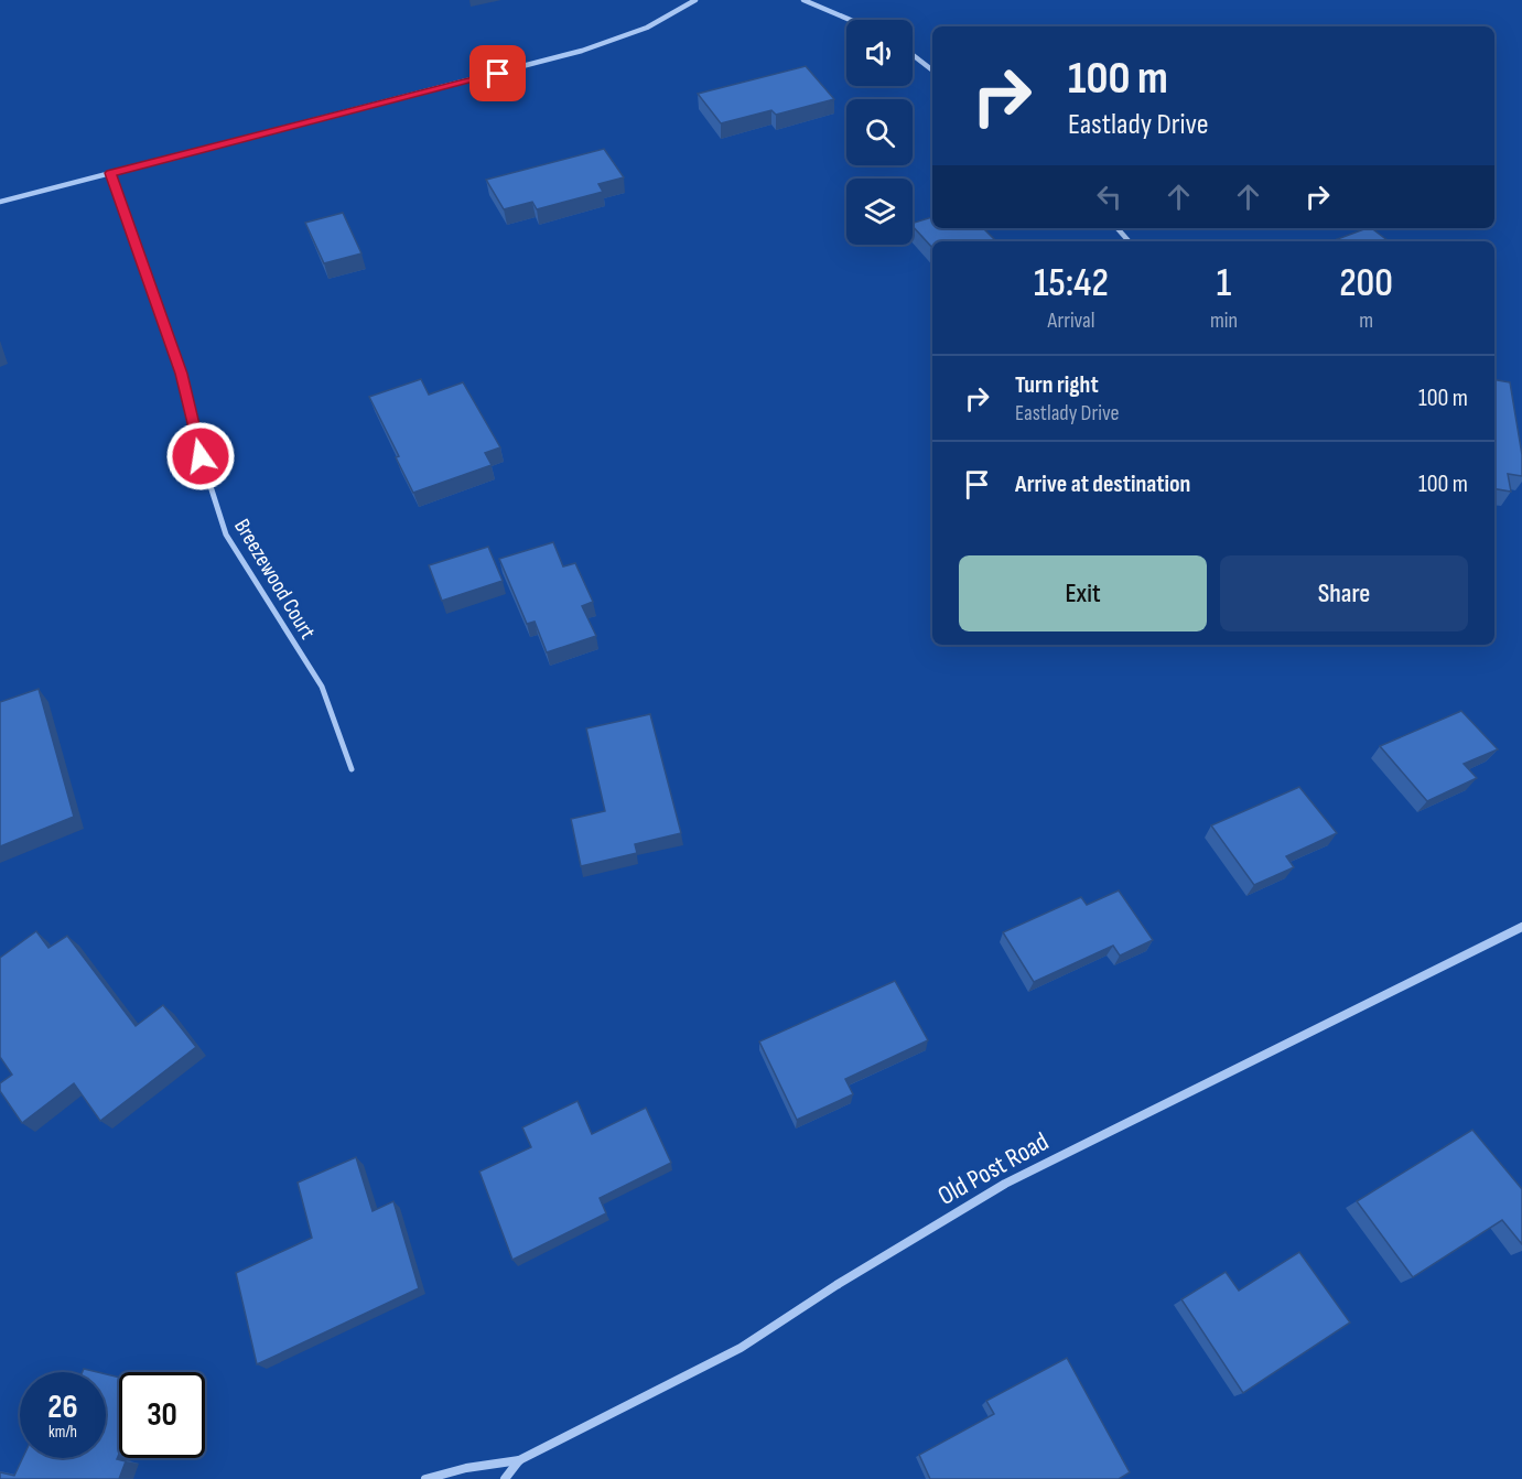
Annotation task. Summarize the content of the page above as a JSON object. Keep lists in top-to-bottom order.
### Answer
{
  "streets": {
    "street": ["Breezewood Court", "Old Post Road"]
  },
  "page": {
    "turn": ["100 m", "Eastlady Drive"],
    "eta": [
      "15:42",
      "Arrival",
      "1",
      "min",
      "200",
      "m"
    ],
    "list": [
      {
        "name": "Turn right",
        "note": "Eastlady Drive",
        "value": "100 m"
      },
      {
        "name": "Arrive at destination",
        "value": "100 m"
      }
    ],
    "buttons": ["Exit", "Share"],
    "speed": "26 km/h",
    "limit": "30"
  }
}
